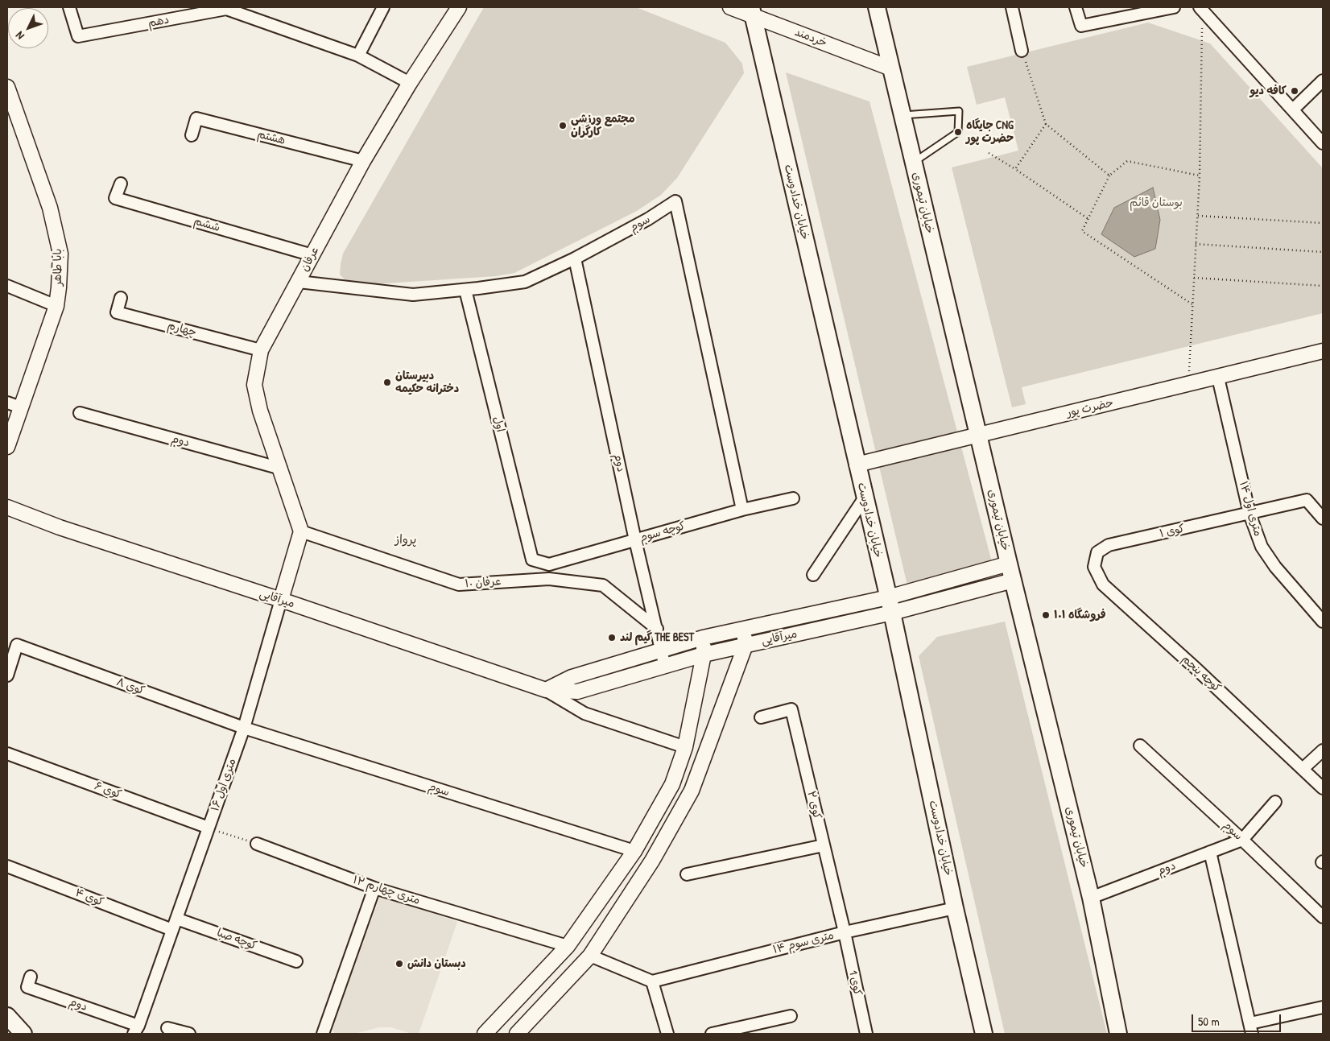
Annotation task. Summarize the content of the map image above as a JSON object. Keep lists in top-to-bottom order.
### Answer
{
  "streets": {
    "main road": ["خیابان خدادوست", "خیابان تیموری"],
    "street": [
      "دهم",
      "خردمند",
      "هشتم",
      "سوم",
      "ششم",
      "عرفان",
      "بابا طاهر",
      "چهارم",
      "حضرت پور",
      "اول",
      "دوم",
      "۱۴ متری اول",
      "کوی ۱",
      "کوچه سوم",
      "عرفان ۱۰",
      "میرآقایی",
      "کوچه پنجم",
      "کوی ۸",
      "۱۶ متری اول",
      "کوی ۶",
      "کوی ۲",
      "۱۲ متری چهارم",
      "کوی ۴",
      "کوچه صبا",
      "۱۴ متری سوم",
      "کوی 1"
    ]
  },
  "crossings": [
    ["دهم", "عرفان"],
    ["خردمند", "خیابان خدادوست"],
    ["خردمند", "خیابان تیموری"],
    ["هشتم", "عرفان"],
    ["خیابان خدادوست", "حضرت پور"],
    ["خیابان خدادوست", "میرآقایی"],
    ["خیابان خدادوست", "۱۴ متری سوم"],
    ["خیابان تیموری", "حضرت پور"],
    ["خیابان تیموری", "دوم"],
    ["خیابان تیموری", "میرآقایی"],
    ["سوم", "عرفان"],
    ["سوم", "اول"],
    ["سوم", "دوم"],
    ["سوم", "کوچه سوم"],
    ["سوم", "کوی ۸"],
    ["سوم", "۱۶ متری اول"],
    ["ششم", "عرفان"],
    ["عرفان", "چهارم"],
    ["عرفان", "دوم"],
    ["عرفان", "عرفان ۱۰"],
    ["عرفان", "۱۶ متری اول"],
    ["حضرت پور", "۱۴ متری اول"],
    ["اول", "کوچه سوم"],
    ["دوم", "کوچه سوم"],
    ["دوم", "عرفان ۱۰"],
    ["دوم", "میرآقایی"],
    ["دوم", "۱۶ متری اول"],
    ["۱۴ متری اول", "کوی ۱"],
    ["کوی ۱", "کوچه پنجم"],
    ["عرفان ۱۰", "۱۶ متری اول"],
    ["میرآقایی", "۱۶ متری اول"],
    ["کوی ۸", "۱۶ متری اول"],
    ["۱۶ متری اول", "کوی ۶"],
    ["۱۶ متری اول", "کوی ۴"],
    ["۱۶ متری اول", "کوچه صبا"],
    ["کوی ۲", "۱۴ متری سوم"],
    ["کوی ۲", "کوی 1"],
    ["۱۴ متری سوم", "کوی 1"]
  ],
  "districts": ["پرواز"],
  "parks": ["بوستان قائم"],
  "places": [
    "کافه دیو",
    "مجتمع ورزشی کارگران",
    "جایگاه CNG حضرت پور",
    "دبیرستان دخترانه حکیمه",
    "فروشگاه ۱۰۱",
    "گیم لند THE BEST",
    "دبستان دانش"
  ],
  "scale_bar": "50 m",
  "north": "bottom left"
}
